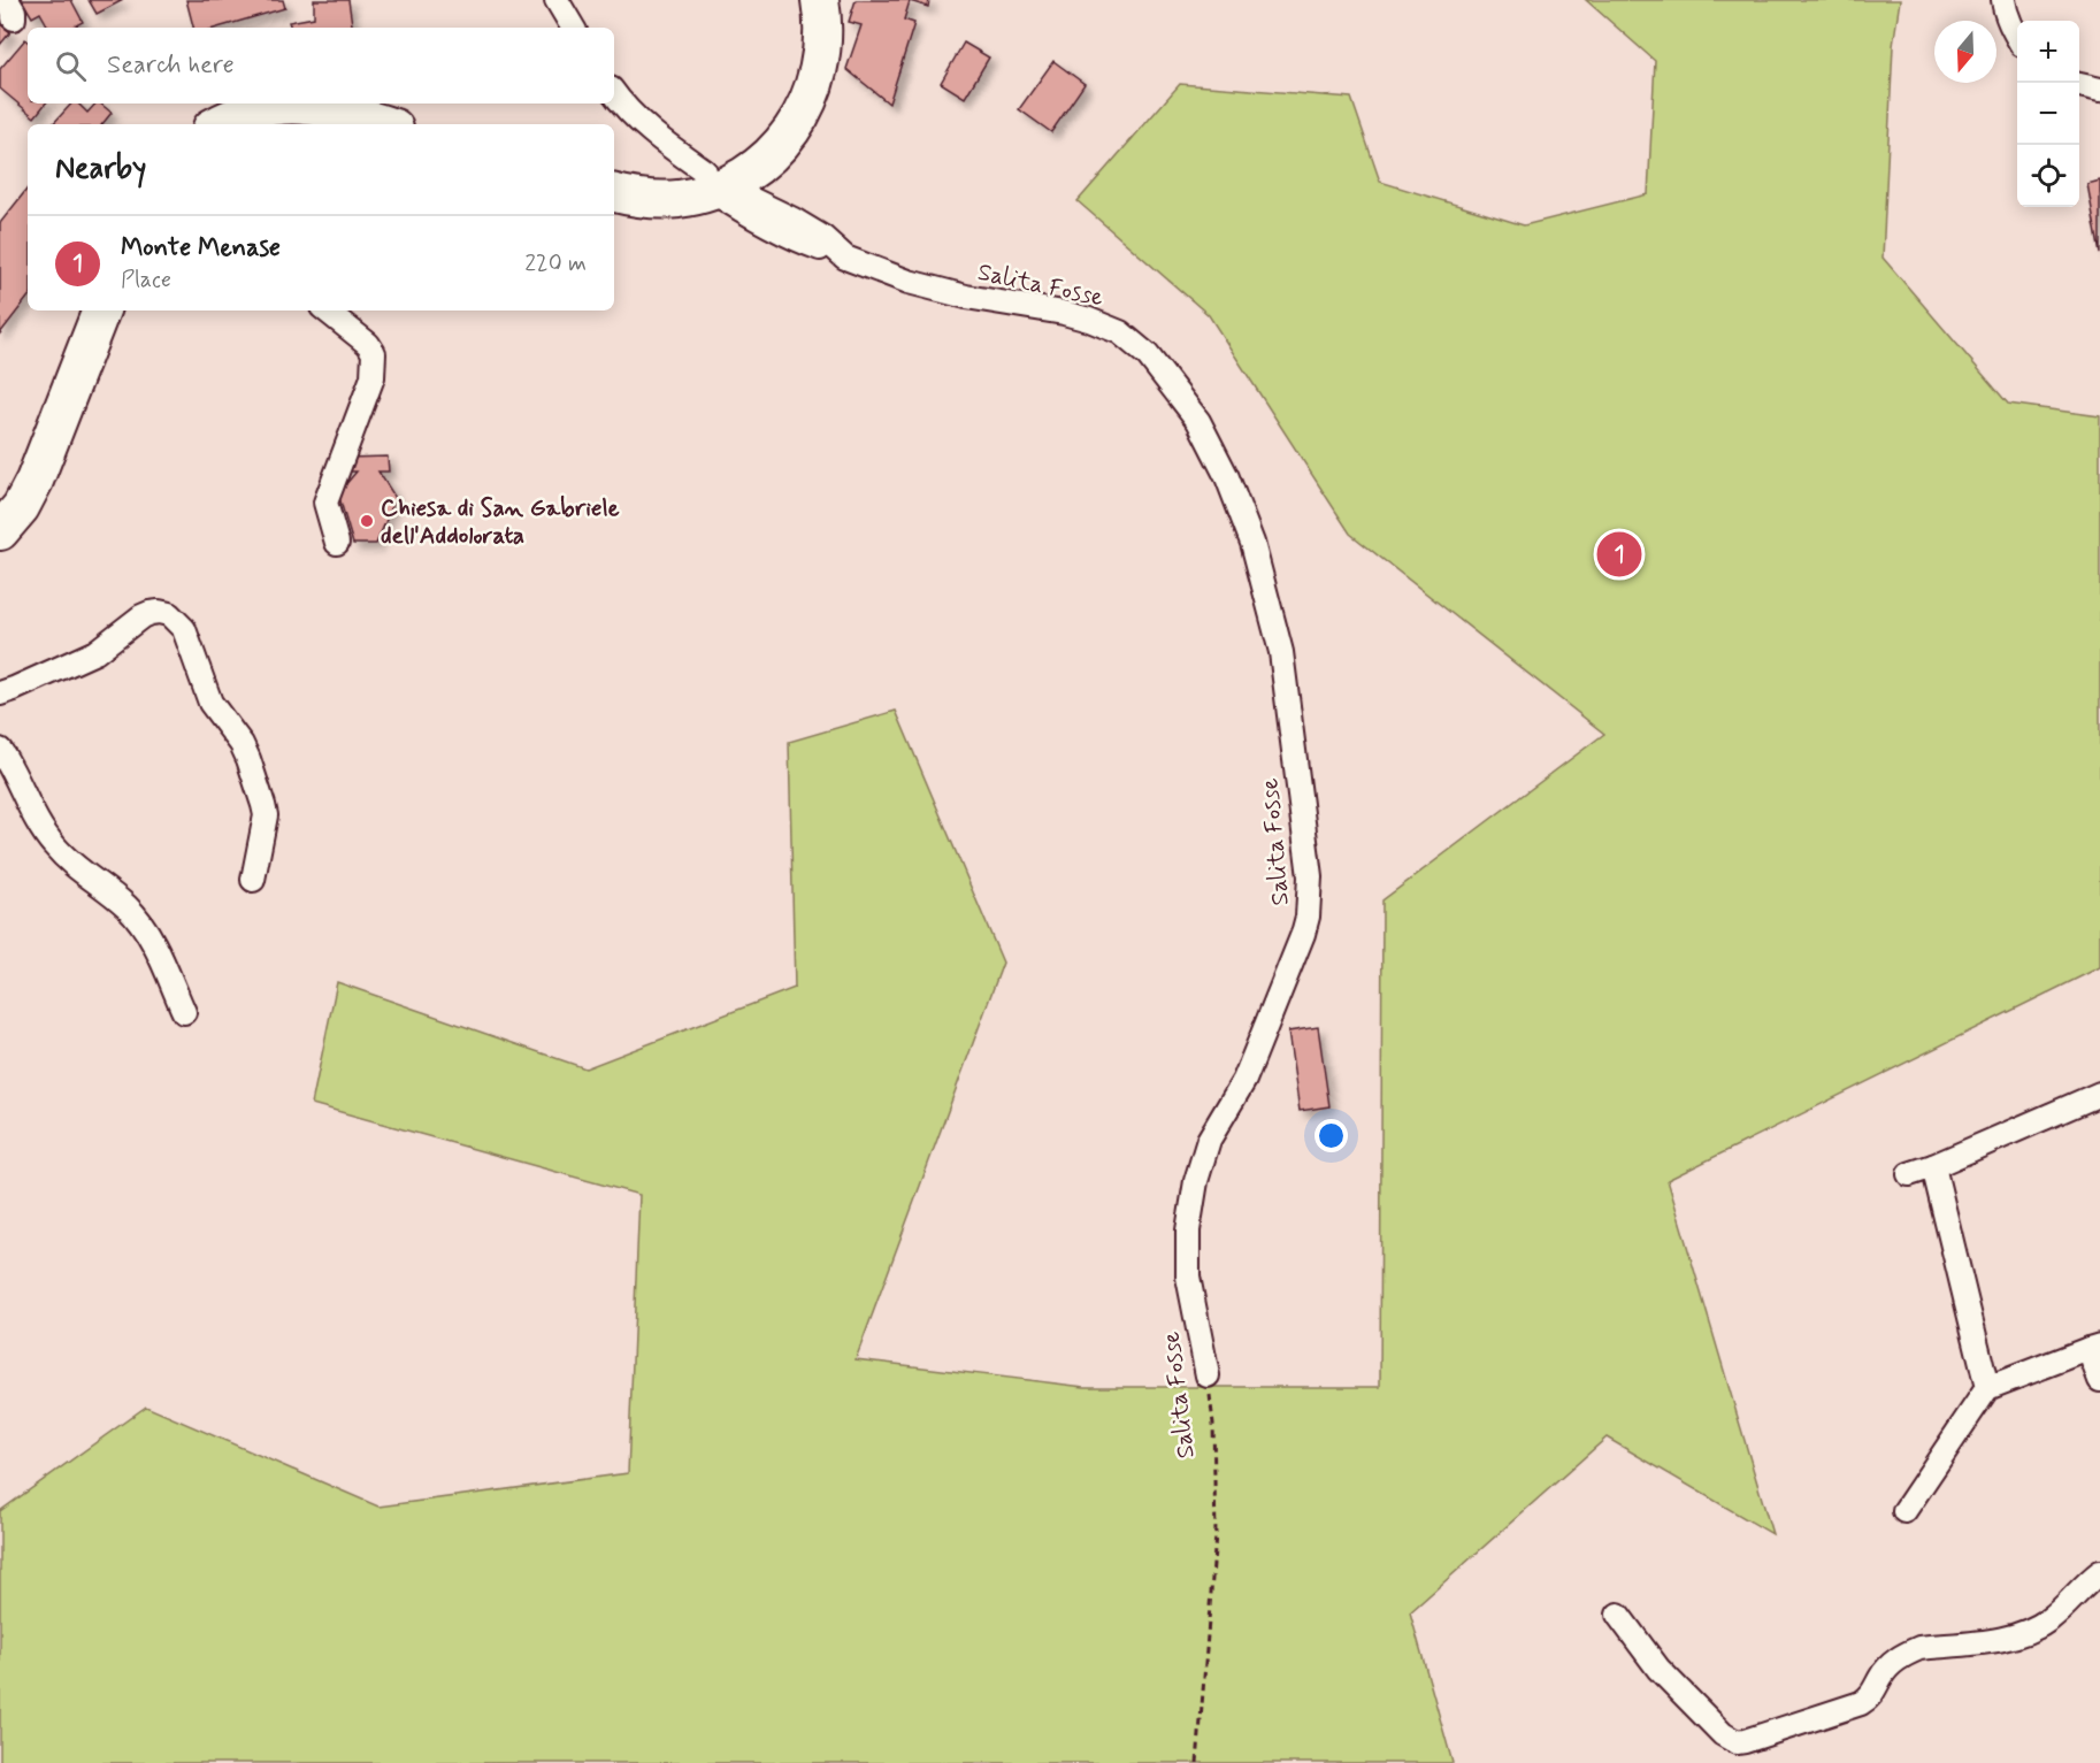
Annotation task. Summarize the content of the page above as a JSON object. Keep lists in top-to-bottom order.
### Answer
{
  "streets": {
    "street": ["Salita Fosse"]
  },
  "places": ["Chiesa di San Gabriele dell'Addolorata"],
  "north": "bottom",
  "page": {
    "map_buttons": ["+", "−"],
    "search": "Search here",
    "heading": "Nearby",
    "list": [
      {
        "mark": "1",
        "name": "Monte Menase",
        "note": "Place",
        "value": "220 m"
      }
    ],
    "pins": "1"
  }
}
